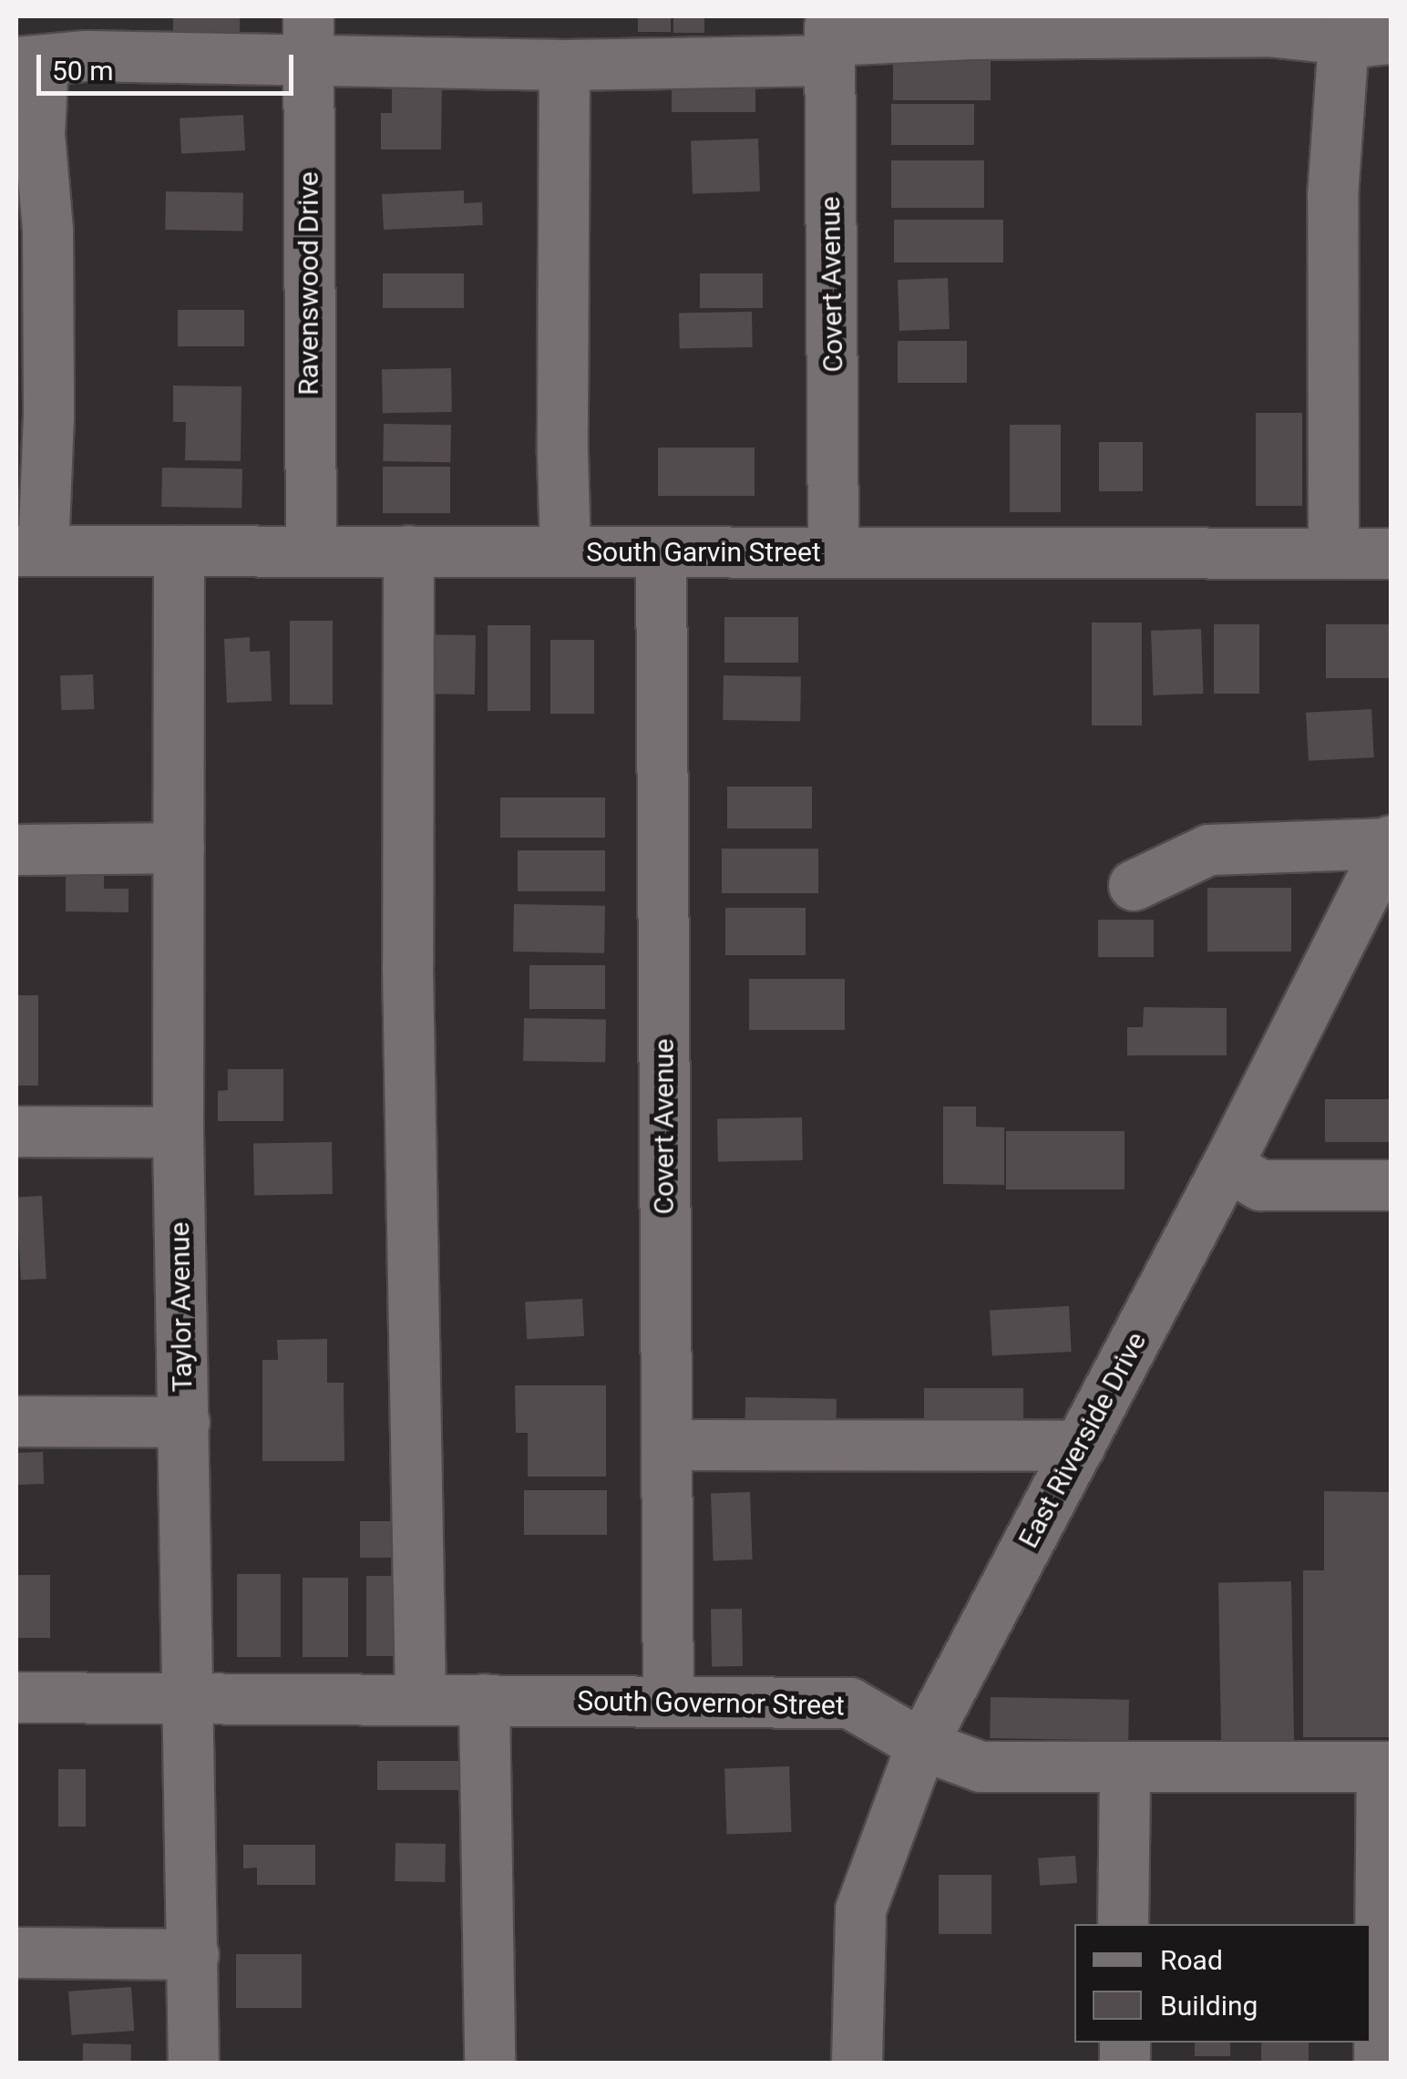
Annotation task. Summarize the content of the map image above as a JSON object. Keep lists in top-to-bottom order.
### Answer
{
  "streets": {
    "street": [
      "Ravenswood Drive",
      "Covert Avenue",
      "South Garvin Street",
      "Taylor Avenue",
      "East Riverside Drive",
      "South Governor Street"
    ]
  },
  "crossings": [
    ["Ravenswood Drive", "South Garvin Street"],
    ["Covert Avenue", "South Garvin Street"],
    ["Covert Avenue", "South Governor Street"],
    ["South Garvin Street", "Taylor Avenue"],
    ["Taylor Avenue", "South Governor Street"],
    ["East Riverside Drive", "South Governor Street"]
  ],
  "legend": ["Road", "Building"],
  "scale_bar": "50 m"
}
